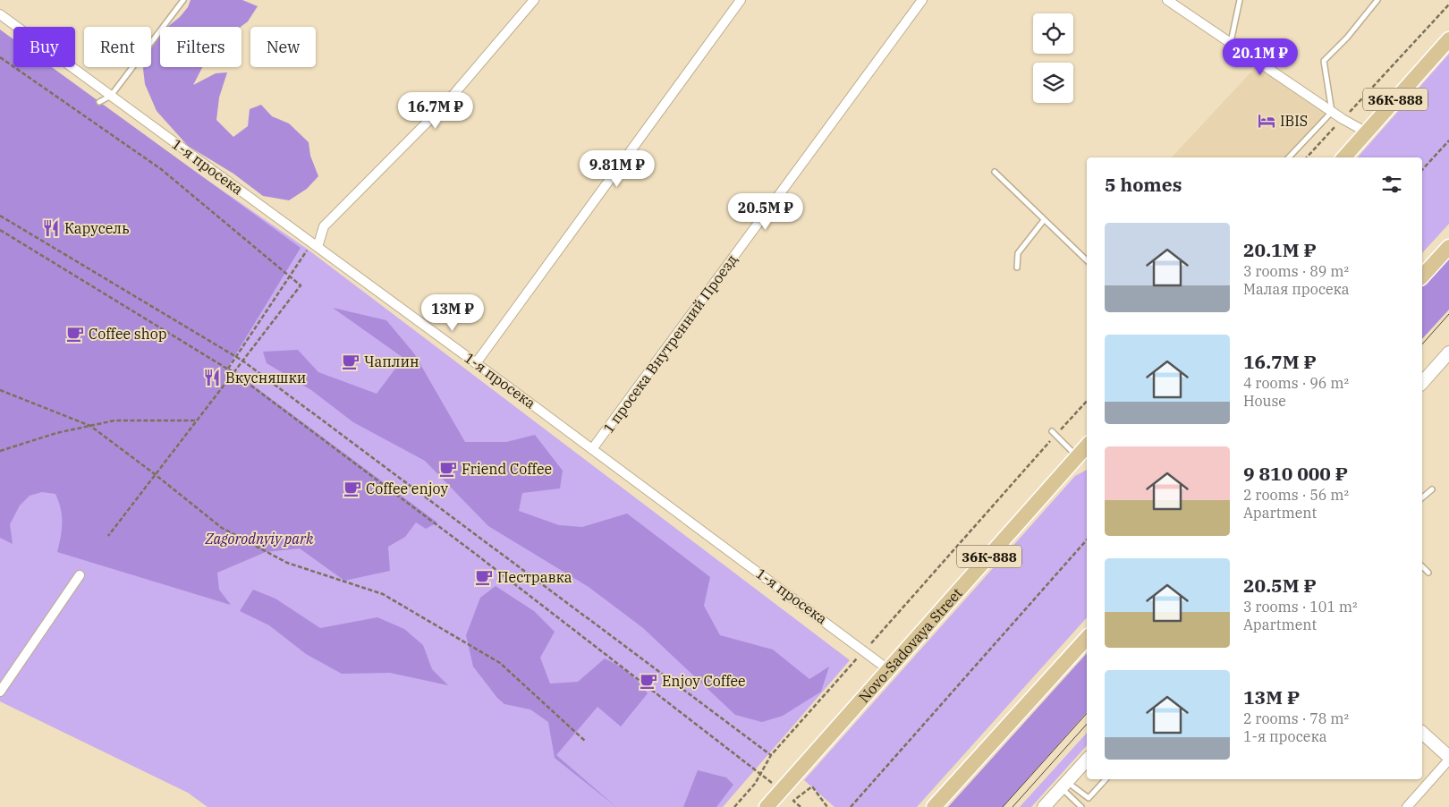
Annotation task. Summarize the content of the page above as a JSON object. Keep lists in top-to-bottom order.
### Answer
{
  "streets": {
    "main road": ["36К-888", "Novo-Sadovaya Street"],
    "street": ["1-я просека", "1 просека Внутренний Проезд"]
  },
  "crossings": [
    ["1-я просека", "1 просека Внутренний Проезд"],
    ["1-я просека", "Novo-Sadovaya Street"]
  ],
  "parks": ["Zagorodnyiy park"],
  "places": {
    "hotel": ["IBIS"],
    "restaurant": ["Карусель", "Вкусняшки"],
    "cafe": [
      "Coffee shop",
      "Чаплин",
      "Friend Coffee",
      "Coffee enjoy",
      "Пестравка",
      "Enjoy Coffee"
    ]
  },
  "page": {
    "chip": [
      "Buy",
      "Rent",
      "Filters",
      "New"
    ],
    "price": [
      "20.1M ₽",
      "16.7M ₽",
      "9.81M ₽",
      "20.5M ₽",
      "13M ₽"
    ],
    "heading": "5 homes",
    "list": [
      {
        "name": "20.1M ₽",
        "note": "3 rooms · 89 m² · Малая просека"
      },
      {
        "name": "16.7M ₽",
        "note": "4 rooms · 96 m² · House"
      },
      {
        "name": "9 810 000 ₽",
        "note": "2 rooms · 56 m² · Apartment"
      },
      {
        "name": "20.5M ₽",
        "note": "3 rooms · 101 m² · Apartment"
      },
      {
        "name": "13M ₽",
        "note": "2 rooms · 78 m² · 1-я просека"
      }
    ]
  }
}
